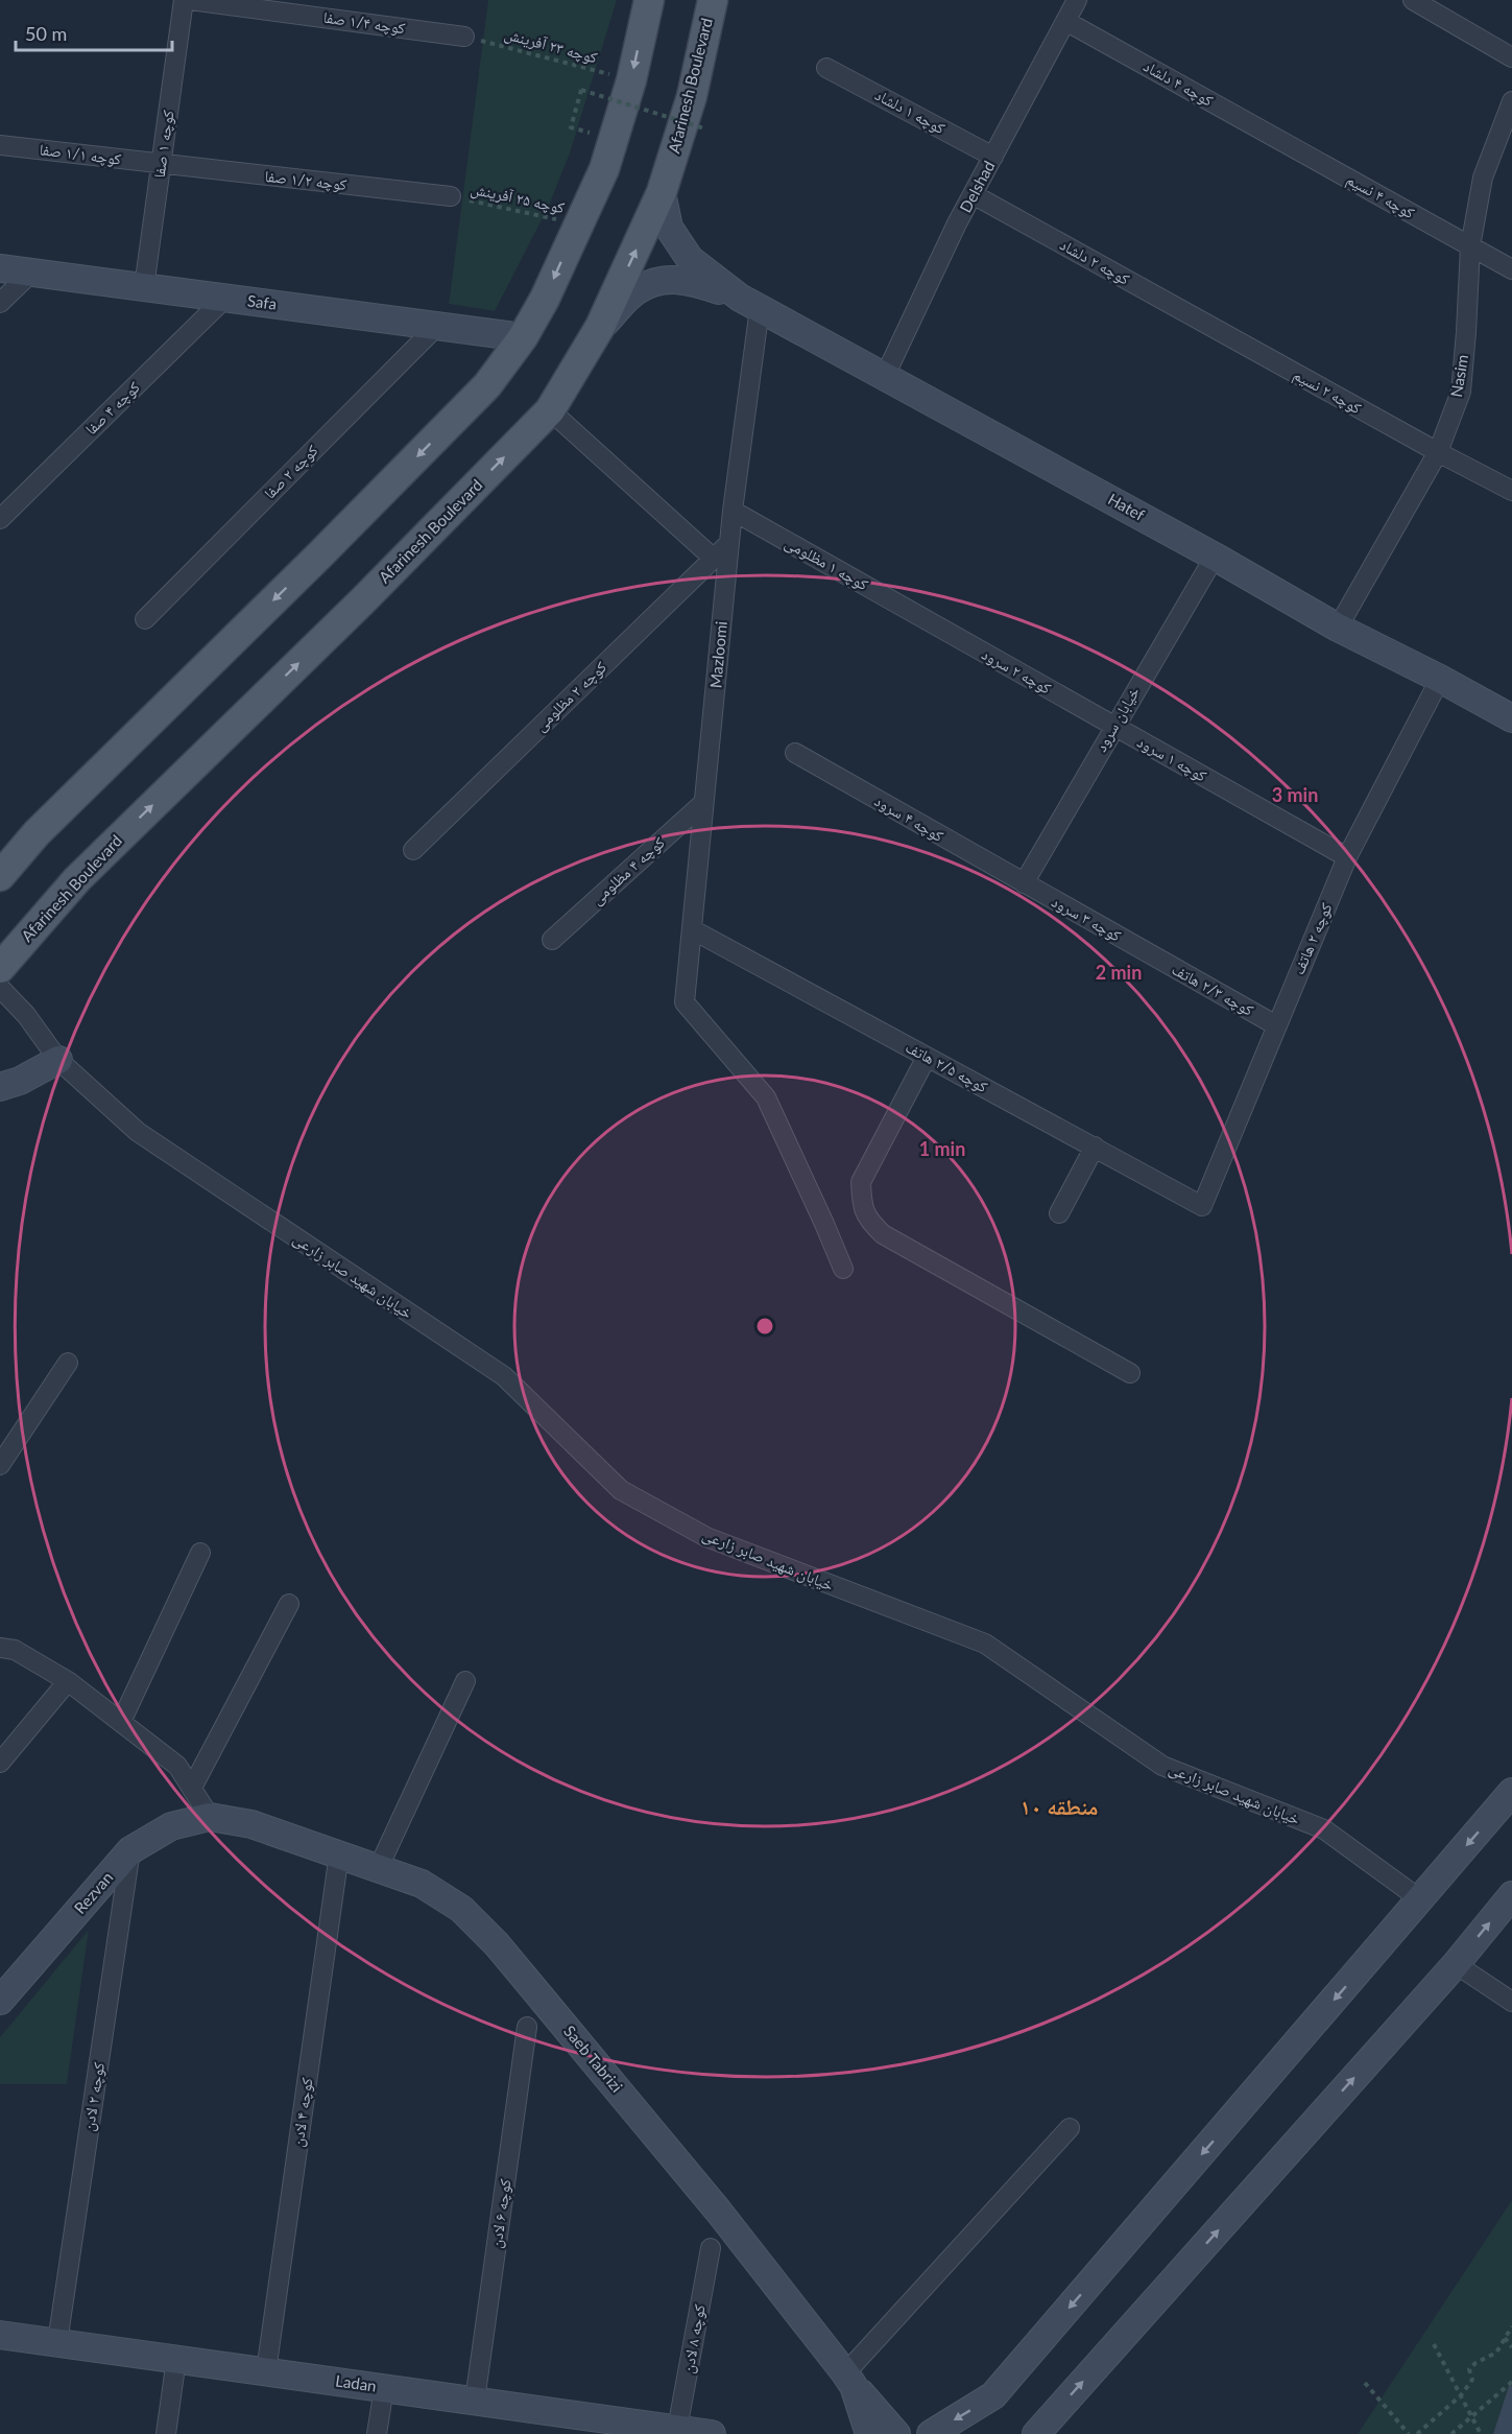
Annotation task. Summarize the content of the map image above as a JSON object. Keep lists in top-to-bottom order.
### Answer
{
  "streets": {
    "main road": ["Afarinesh Boulevard"],
    "street": [
      "کوچه ۱/۴ صفا",
      "کوچه ۴ دلشاد",
      "کوچه ۱ دلشاد",
      "کوچه ۱ صفا",
      "کوچه ۱/۱ صفا",
      "کوچه ۱/۲ صفا",
      "Delshad",
      "کوچه ۴ نسیم",
      "کوچه ۲ دلشاد",
      "Safa",
      "Nasim",
      "کوچه ۲ نسیم",
      "کوچه ۴ صفا",
      "کوچه ۲ صفا",
      "Hatef",
      "کوچه ۱ مظلومی",
      "Mazloomi",
      "کوچه ۲ سرود",
      "کوچه ۲ مظلومی",
      "خیابان سرود",
      "کوچه ۱ سرود",
      "کوچه ۴ سرود",
      "کوچه ۴ مظلومی",
      "کوچه ۳ سرود",
      "کوچه ۲ هاتف",
      "کوچه ۲/۳ هاتف",
      "کوچه ۲/۵ هاتف",
      "خیابان شهید صابر زارعی",
      "Rezvan",
      "Saeb Tabrizi",
      "کوچه ۲ لادن",
      "کوچه ۴ لادن",
      "کوچه ۶ لادن",
      "کوچه ۸ لادن",
      "Ladan"
    ],
    "path": ["کوچه ۲۳ آفرینش", "کوچه ۲۵ آفرینش"]
  },
  "crossings": [
    ["کوچه ۱/۴ صفا", "کوچه ۲۳ آفرینش"],
    ["کوچه ۴ دلشاد", "Delshad"],
    ["کوچه ۴ دلشاد", "کوچه ۴ نسیم"],
    ["Afarinesh Boulevard", "Hatef"],
    ["کوچه ۱ دلشاد", "Delshad"],
    ["کوچه ۱ صفا", "کوچه ۱/۱ صفا"],
    ["کوچه ۱ صفا", "کوچه ۱/۲ صفا"],
    ["کوچه ۱ صفا", "Safa"],
    ["کوچه ۱/۱ صفا", "کوچه ۱/۲ صفا"],
    ["کوچه ۱/۲ صفا", "کوچه ۲۵ آفرینش"],
    ["Delshad", "کوچه ۲ دلشاد"],
    ["Delshad", "Hatef"],
    ["کوچه ۴ نسیم", "Nasim"],
    ["کوچه ۲ دلشاد", "کوچه ۲ نسیم"],
    ["Safa", "کوچه ۴ صفا"],
    ["Safa", "کوچه ۲ صفا"],
    ["Nasim", "کوچه ۲ نسیم"],
    ["Nasim", "Hatef"],
    ["Hatef", "Mazloomi"],
    ["Hatef", "خیابان سرود"],
    ["Hatef", "کوچه ۲ هاتف"],
    ["کوچه ۱ مظلومی", "Mazloomi"],
    ["کوچه ۱ مظلومی", "کوچه ۲ سرود"],
    ["Mazloomi", "کوچه ۲ مظلومی"],
    ["Mazloomi", "کوچه ۴ مظلومی"],
    ["Mazloomi", "کوچه ۲/۵ هاتف"],
    ["کوچه ۲ سرود", "خیابان سرود"],
    ["کوچه ۲ سرود", "کوچه ۱ سرود"],
    ["خیابان سرود", "کوچه ۱ سرود"],
    ["خیابان سرود", "کوچه ۴ سرود"],
    ["خیابان سرود", "کوچه ۳ سرود"],
    ["کوچه ۱ سرود", "کوچه ۲ هاتف"],
    ["کوچه ۴ سرود", "کوچه ۳ سرود"],
    ["کوچه ۳ سرود", "کوچه ۲/۳ هاتف"],
    ["کوچه ۲ هاتف", "کوچه ۲/۳ هاتف"],
    ["کوچه ۲ هاتف", "کوچه ۲/۵ هاتف"],
    ["Rezvan", "Saeb Tabrizi"],
    ["Rezvan", "کوچه ۲ لادن"],
    ["Saeb Tabrizi", "کوچه ۴ لادن"],
    ["کوچه ۲ لادن", "Ladan"],
    ["کوچه ۴ لادن", "Ladan"],
    ["کوچه ۶ لادن", "Ladan"],
    ["کوچه ۸ لادن", "Ladan"]
  ],
  "districts": ["منطقه ۱۰"],
  "scale_bar": "50 m",
  "rings": ["3 min", "2 min", "1 min"]
}
